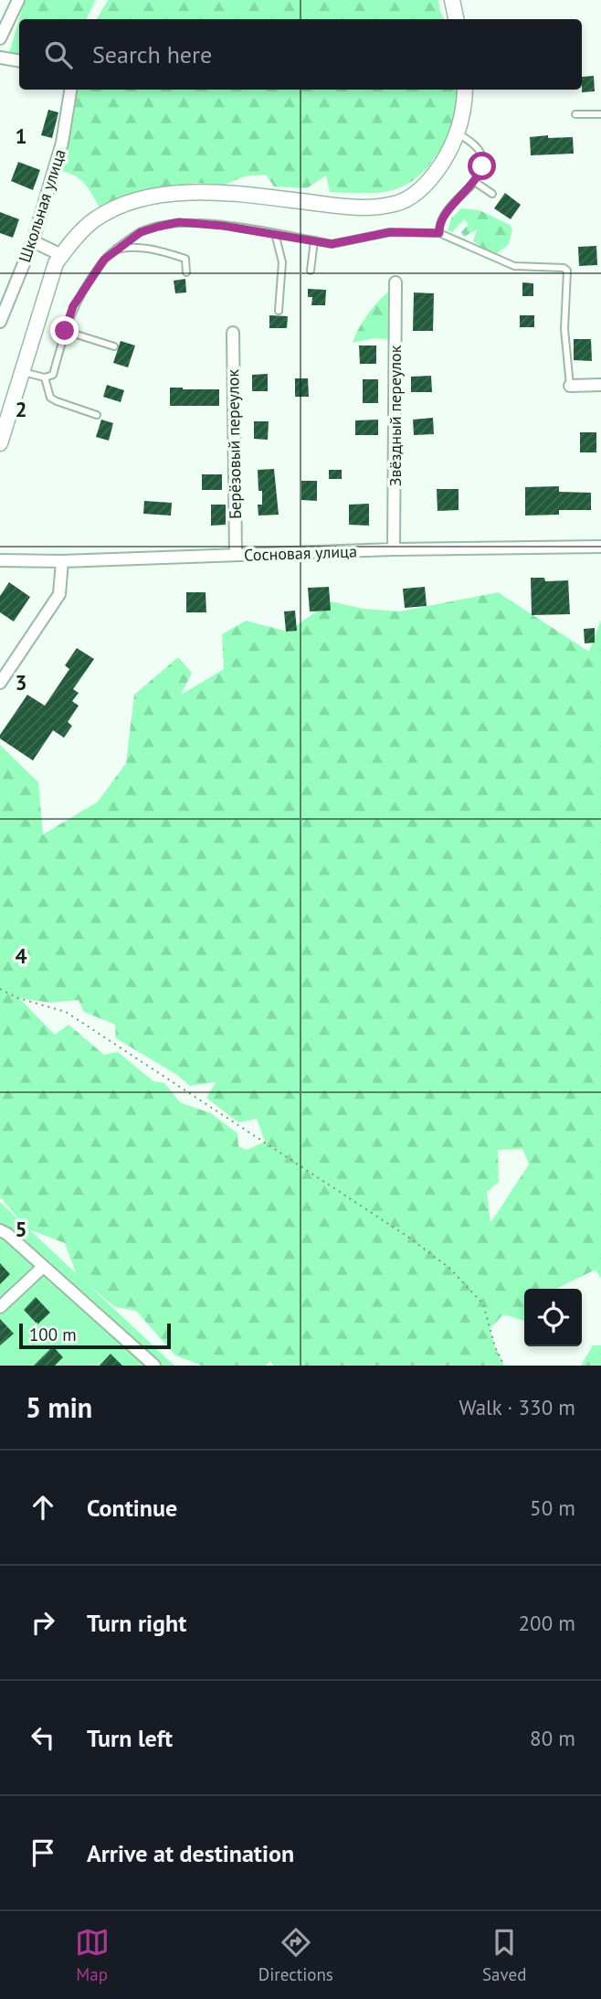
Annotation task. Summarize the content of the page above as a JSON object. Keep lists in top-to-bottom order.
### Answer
{
  "streets": {
    "street": [
      "Школьная улица",
      "Звёздный переулок",
      "Берёзовый переулок",
      "Сосновая улица"
    ]
  },
  "crossings": [
    ["Звёздный переулок", "Сосновая улица"],
    ["Берёзовый переулок", "Сосновая улица"]
  ],
  "scale_bar": "100 m",
  "page": {
    "search": "Search here",
    "scale": "100 m",
    "heading": ["5 min", "Walk · 330 m"],
    "list": [
      ["Continue", "50 m"],
      ["Turn right", "200 m"],
      ["Turn left", "80 m"],
      "Arrive at destination"
    ],
    "nav": ["Map", "Directions", "Saved"]
  },
  "grid": {
    "rows": [
      "1",
      "2",
      "3",
      "4",
      "5"
    ]
  }
}
